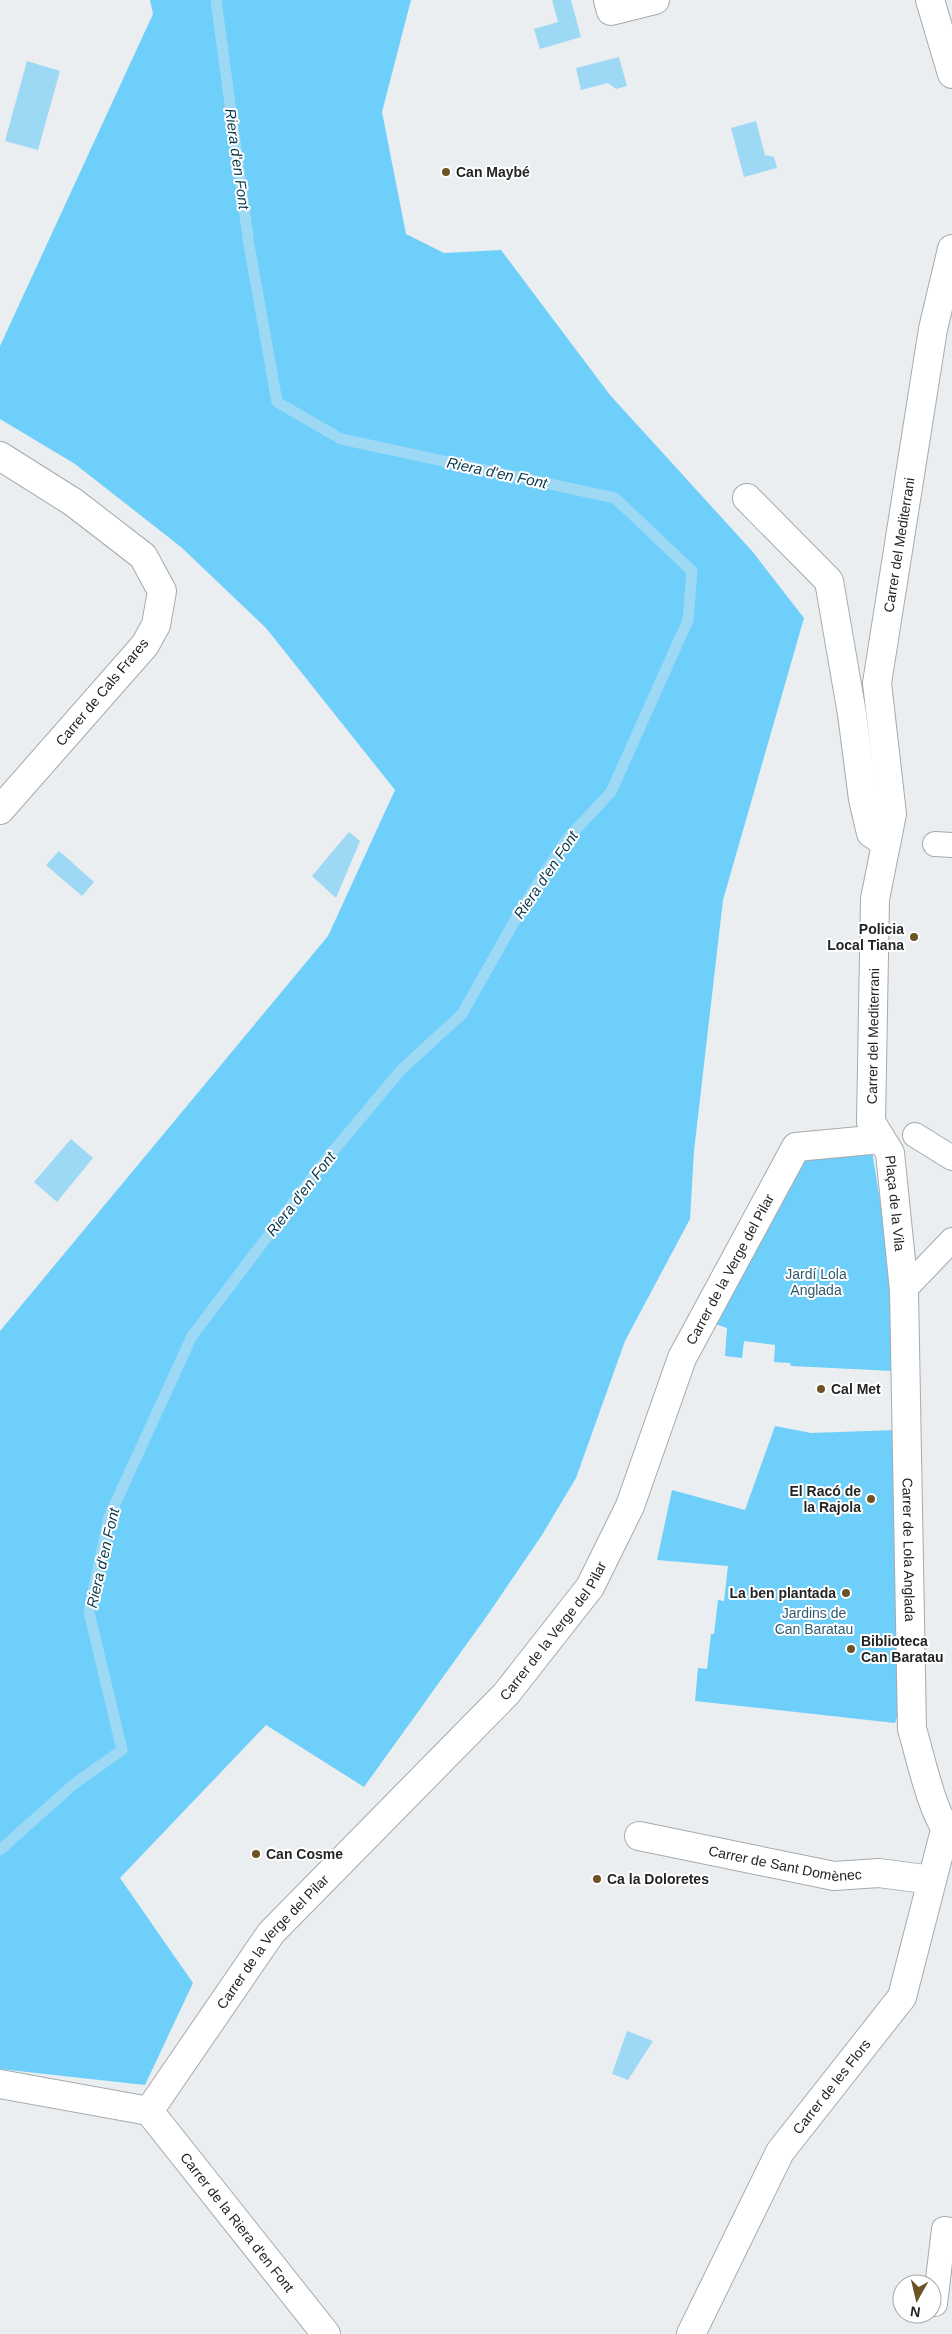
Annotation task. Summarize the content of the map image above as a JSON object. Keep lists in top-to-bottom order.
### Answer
{
  "streets": {
    "street": [
      "Carrer del Mediterrani",
      "Carrer de Cals Frares",
      "Plaça de la Vila",
      "Carrer de la Verge del Pilar",
      "Carrer de Lola Anglada",
      "Carrer de Sant Domènec",
      "Carrer de les Flors",
      "Carrer de la Riera d'en Font"
    ]
  },
  "crossings": [
    ["Carrer del Mediterrani", "Plaça de la Vila"],
    ["Carrer del Mediterrani", "Carrer de la Verge del Pilar"],
    ["Plaça de la Vila", "Carrer de la Verge del Pilar"],
    ["Plaça de la Vila", "Carrer de Lola Anglada"],
    ["Carrer de la Verge del Pilar", "Carrer de la Riera d'en Font"],
    ["Carrer de Lola Anglada", "Carrer de les Flors"],
    ["Carrer de Sant Domènec", "Carrer de les Flors"]
  ],
  "water": ["Riera d'en Font"],
  "parks": ["Jardí Lola Anglada", "Jardins de Can Baratau"],
  "places": [
    "Can Maybé",
    "Policia Local Tiana",
    "Cal Met",
    "El Racó de la Rajola",
    "La ben plantada",
    "Biblioteca Can Baratau",
    "Can Cosme",
    "Ca la Doloretes"
  ],
  "north": "bottom"
}
